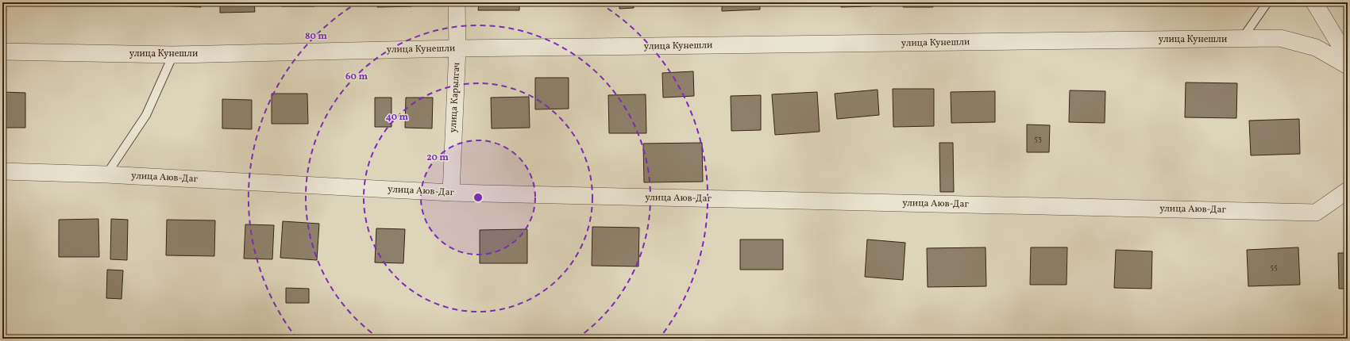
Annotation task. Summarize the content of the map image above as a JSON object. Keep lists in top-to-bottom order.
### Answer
{
  "streets": {
    "street": ["улица Кунешли", "улица Карылгач", "улица Аюв-Даг"]
  },
  "crossings": [
    ["улица Кунешли", "улица Карылгач"],
    ["улица Карылгач", "улица Аюв-Даг"]
  ],
  "house_numbers": ["53", "55"],
  "rings": [
    "80 m",
    "60 m",
    "40 m",
    "20 m"
  ]
}
